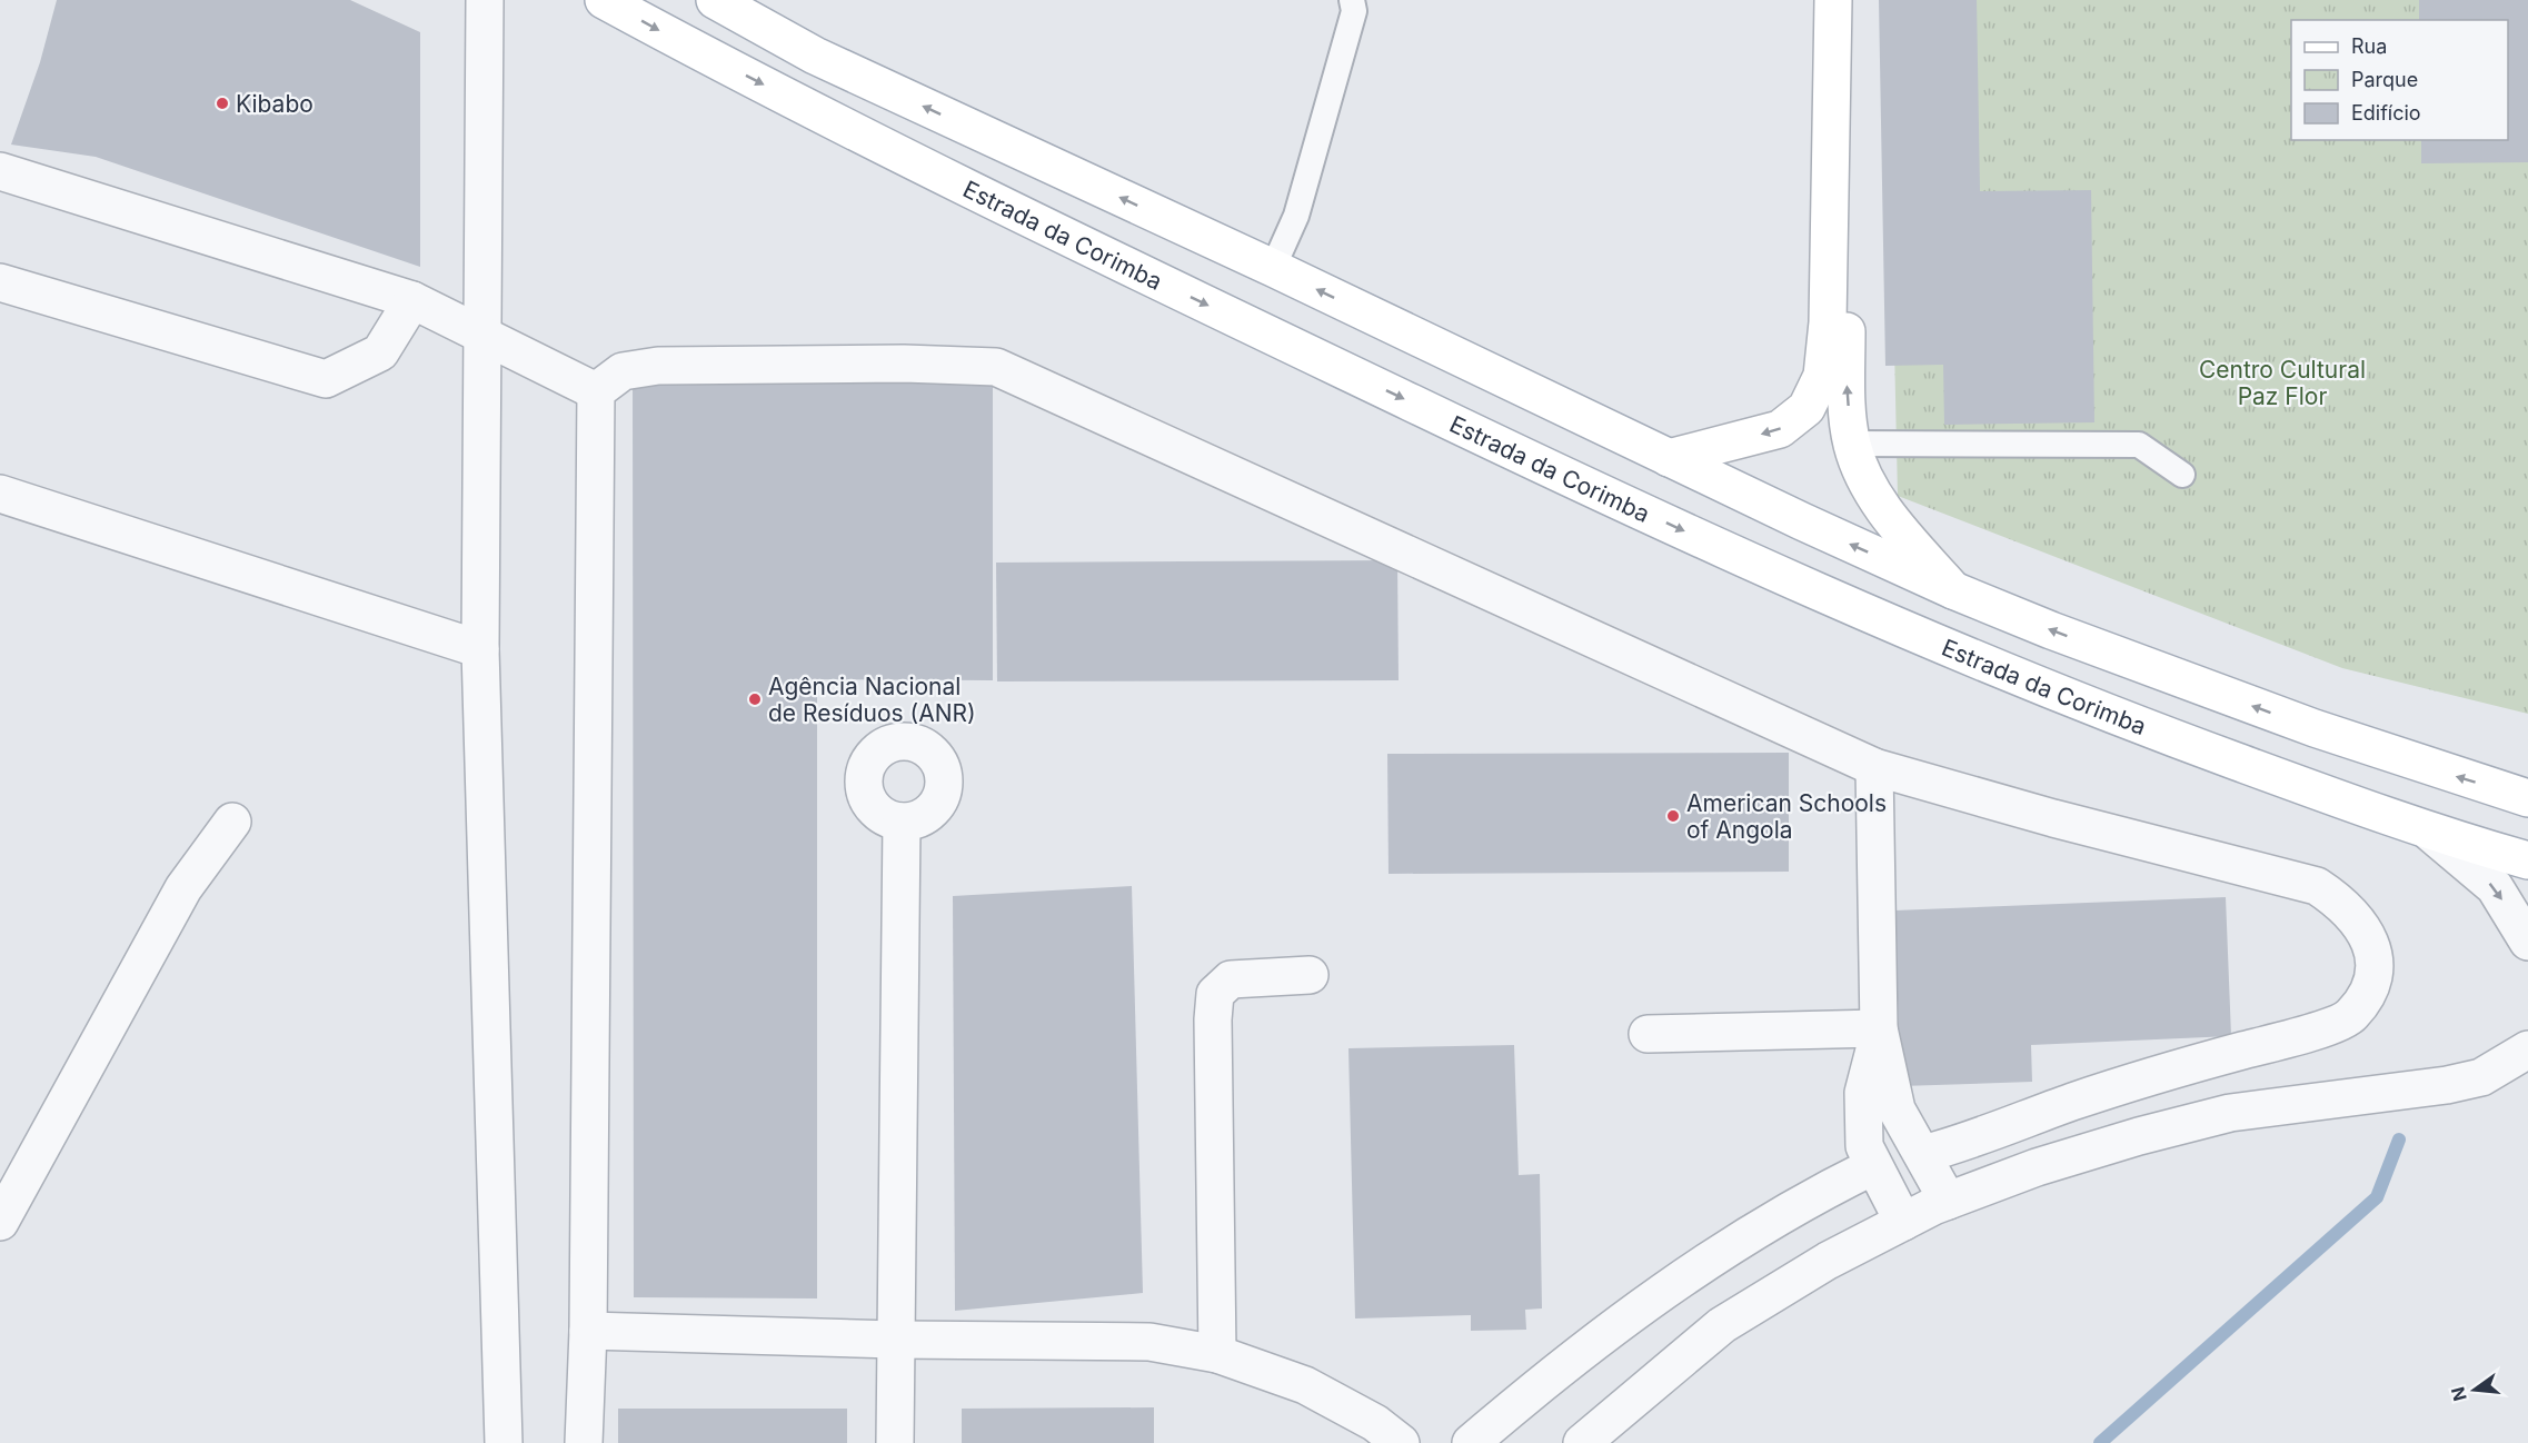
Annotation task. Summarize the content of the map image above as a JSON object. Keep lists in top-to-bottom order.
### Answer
{
  "streets": {
    "main road": ["Estrada da Corimba"]
  },
  "parks": ["Centro Cultural Paz Flor"],
  "places": ["Kibabo", "Agência Nacional de Resíduos (ANR)", "American Schools of Angola"],
  "legend": ["Rua", "Parque", "Edifício"],
  "north": "left"
}
